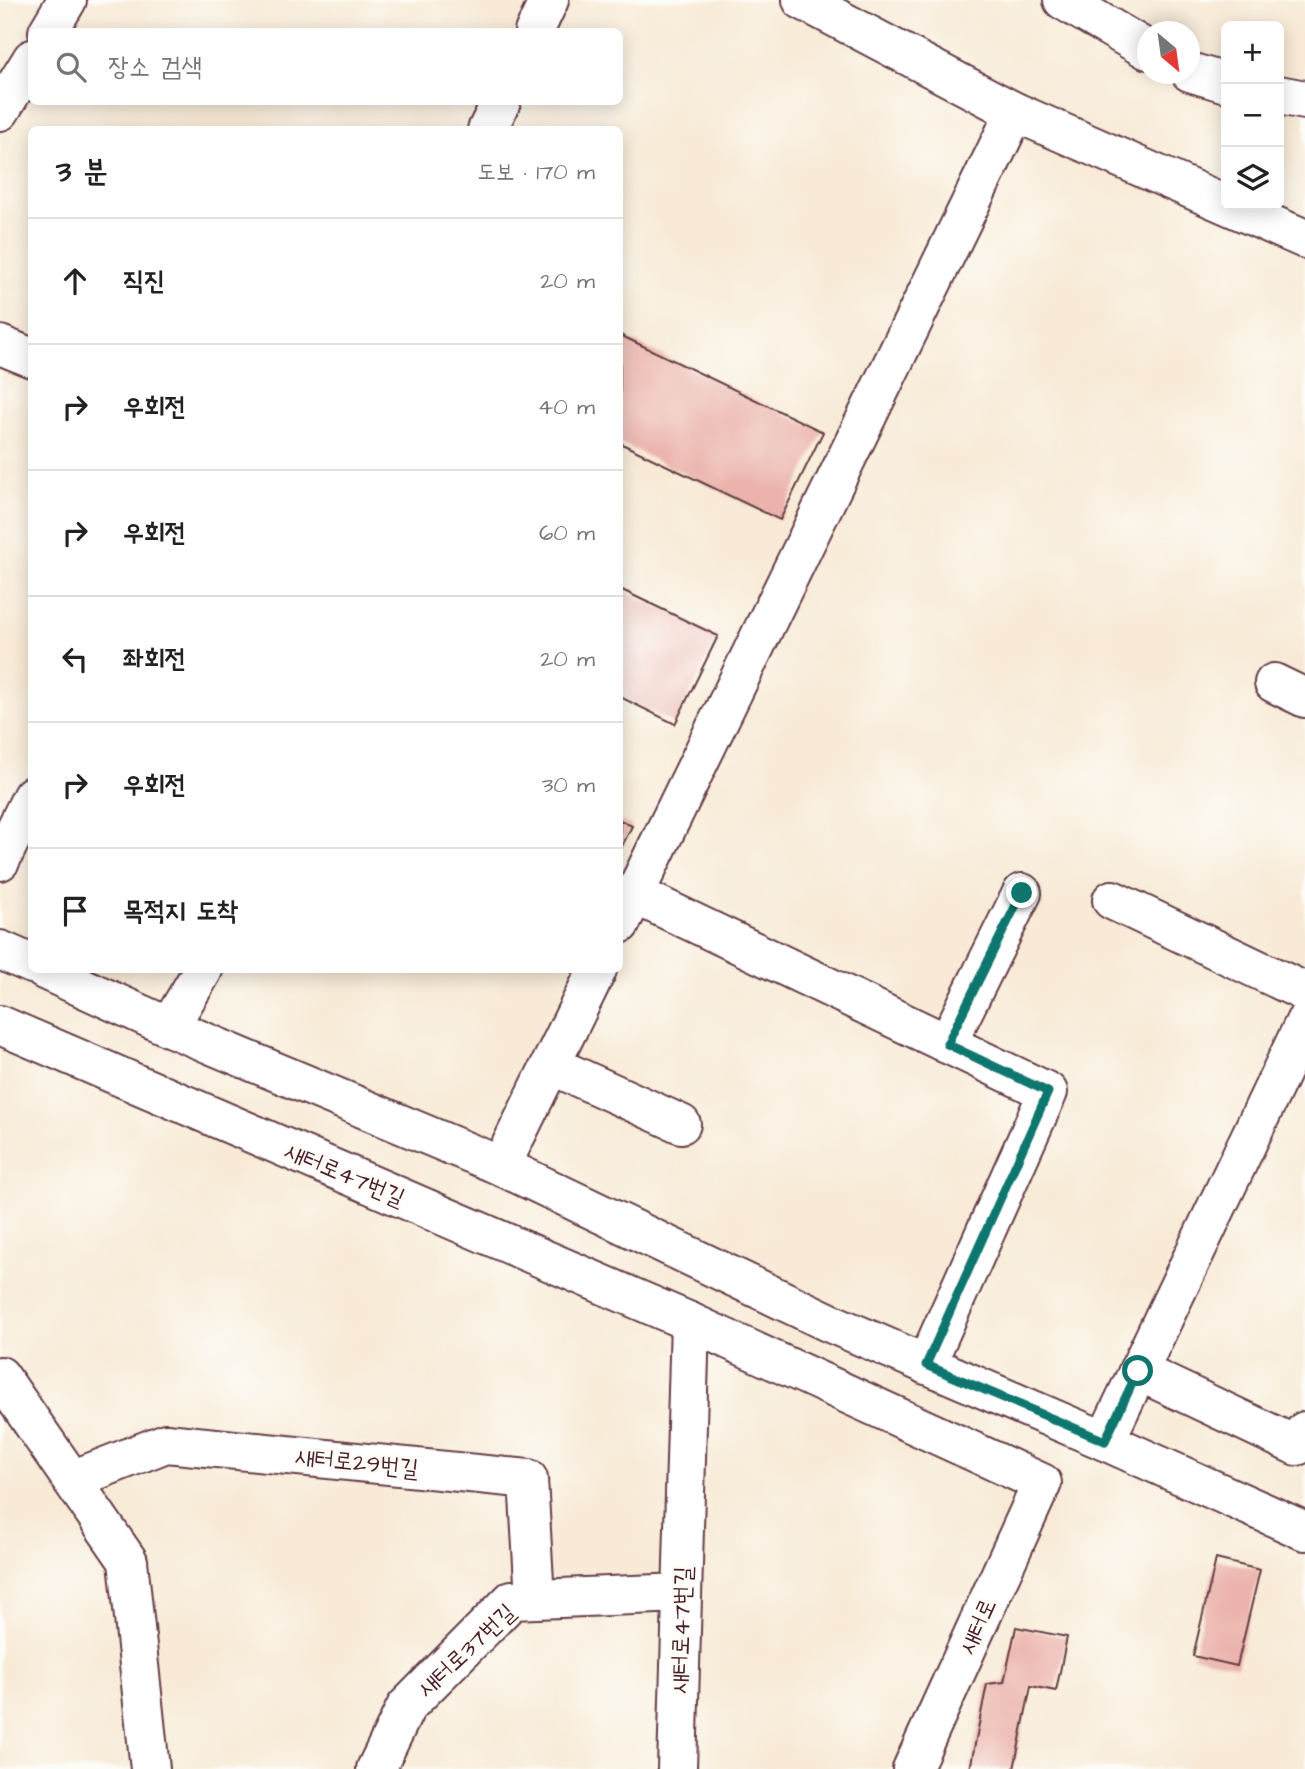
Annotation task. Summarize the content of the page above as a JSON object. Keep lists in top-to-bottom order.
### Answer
{
  "streets": {
    "street": [
      "새터로47번길",
      "새터로29번길",
      "새터로",
      "새터로37번길"
    ]
  },
  "crossings": [
    ["새터로47번길", "새터로"],
    ["새터로47번길", "새터로37번길"],
    ["새터로29번길", "새터로37번길"]
  ],
  "north": "bottom right",
  "page": {
    "map_buttons": ["+", "−"],
    "search": "장소 검색",
    "heading": ["3 분", "도보 · 170 m"],
    "list": [
      ["직진", "20 m"],
      ["우회전", "40 m"],
      ["우회전", "60 m"],
      ["좌회전", "20 m"],
      ["우회전", "30 m"],
      "목적지 도착"
    ]
  }
}
